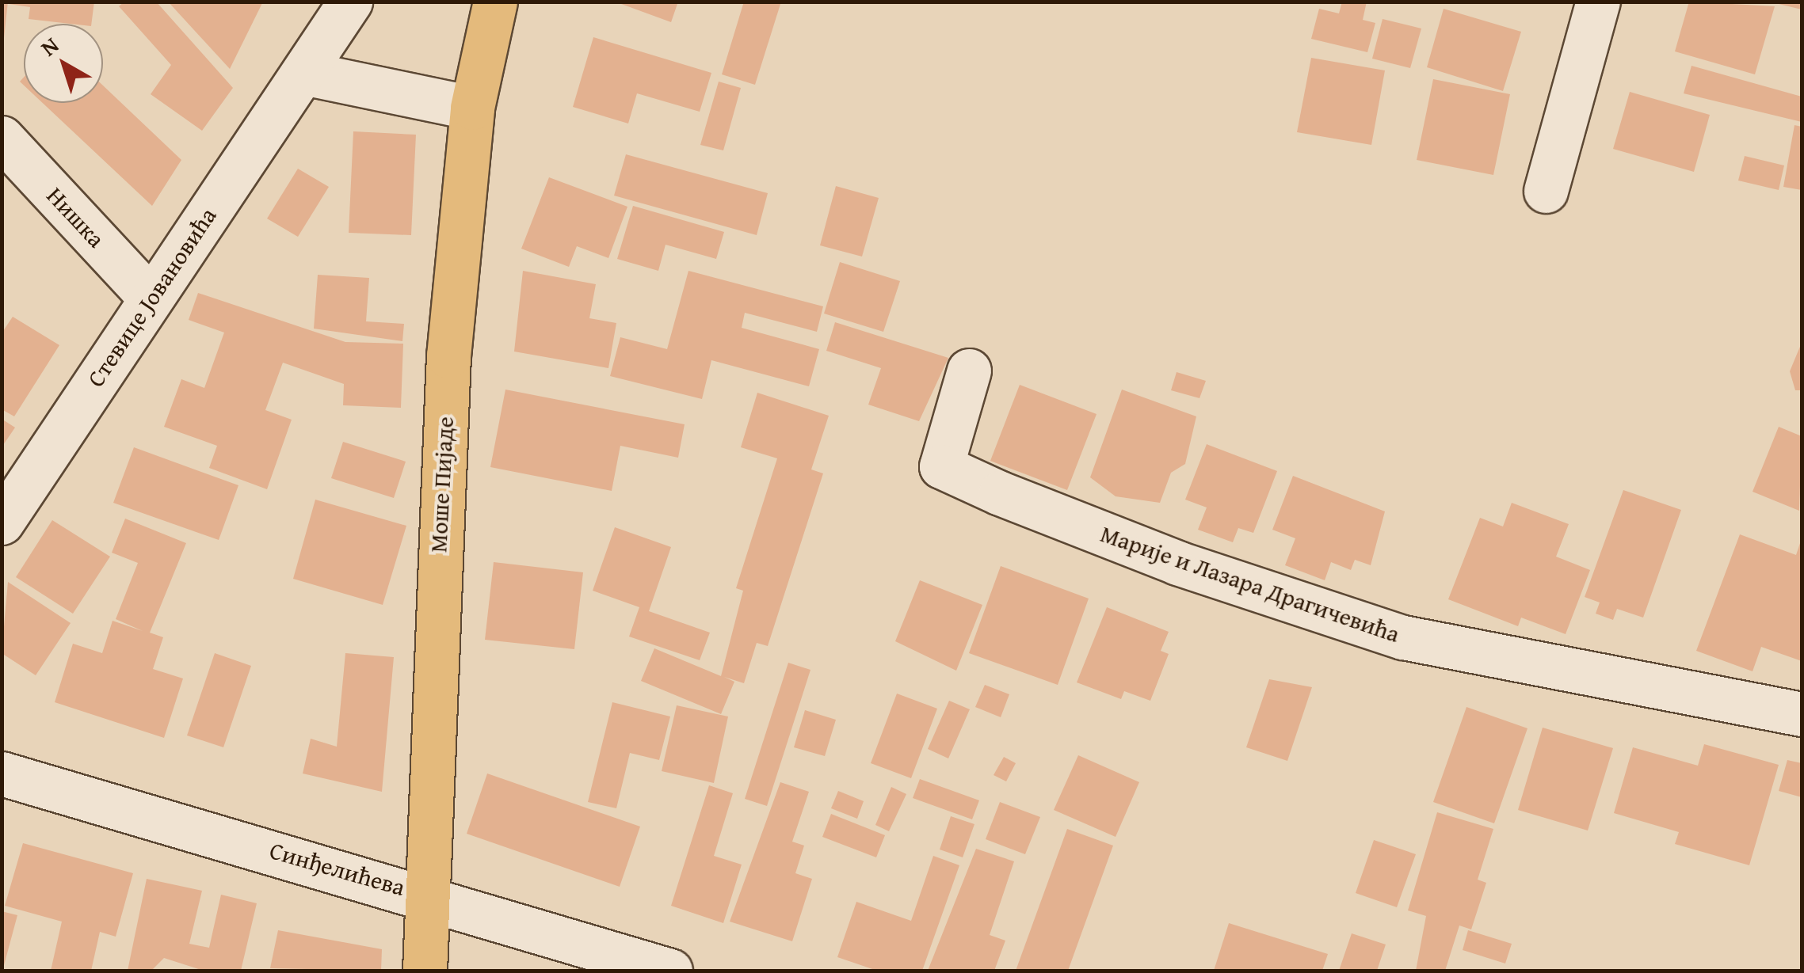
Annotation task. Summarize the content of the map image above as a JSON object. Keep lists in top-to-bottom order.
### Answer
{
  "streets": {
    "main road": ["Моше Пијаде"],
    "street": [
      "Нишка",
      "Стевице Јовановића",
      "Марије и Лазара Драгичевића",
      "Синђелићева"
    ]
  },
  "crossings": [
    ["Нишка", "Стевице Јовановића"],
    ["Моше Пијаде", "Синђелићева"]
  ],
  "north": "top left"
}
